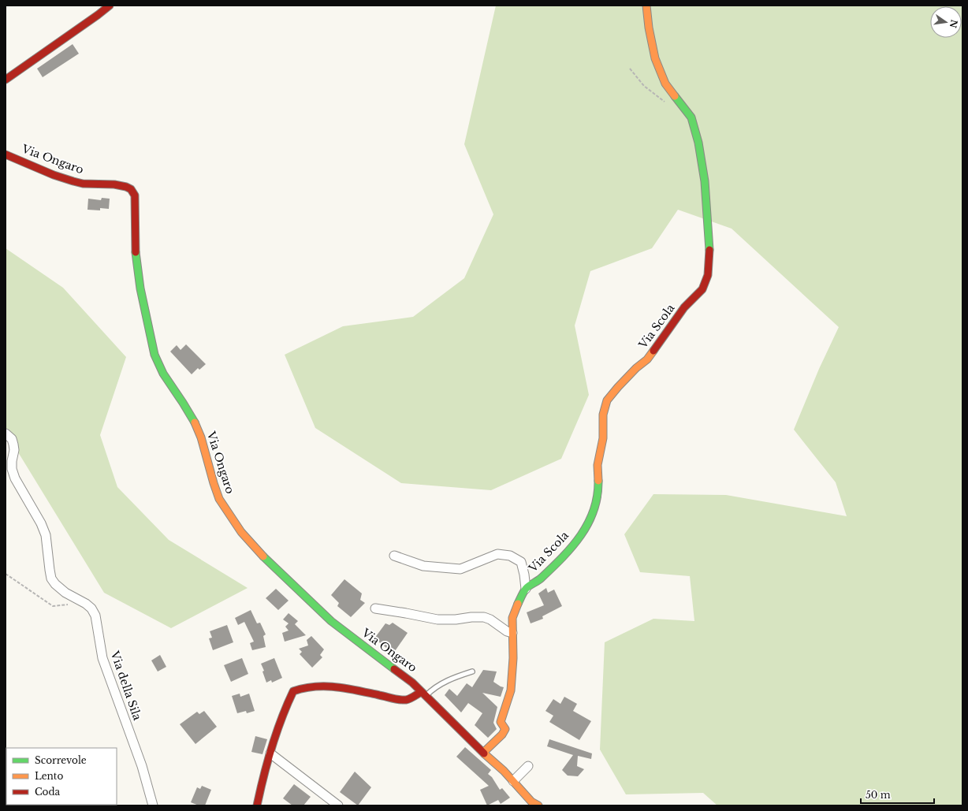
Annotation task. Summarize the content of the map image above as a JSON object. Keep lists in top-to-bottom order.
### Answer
{
  "streets": {
    "street": ["Via Ongaro", "Via Scola", "Via della Sila"]
  },
  "legend": ["Scorrevole", "Lento", "Coda"],
  "scale_bar": "50 m",
  "north": "right"
}
